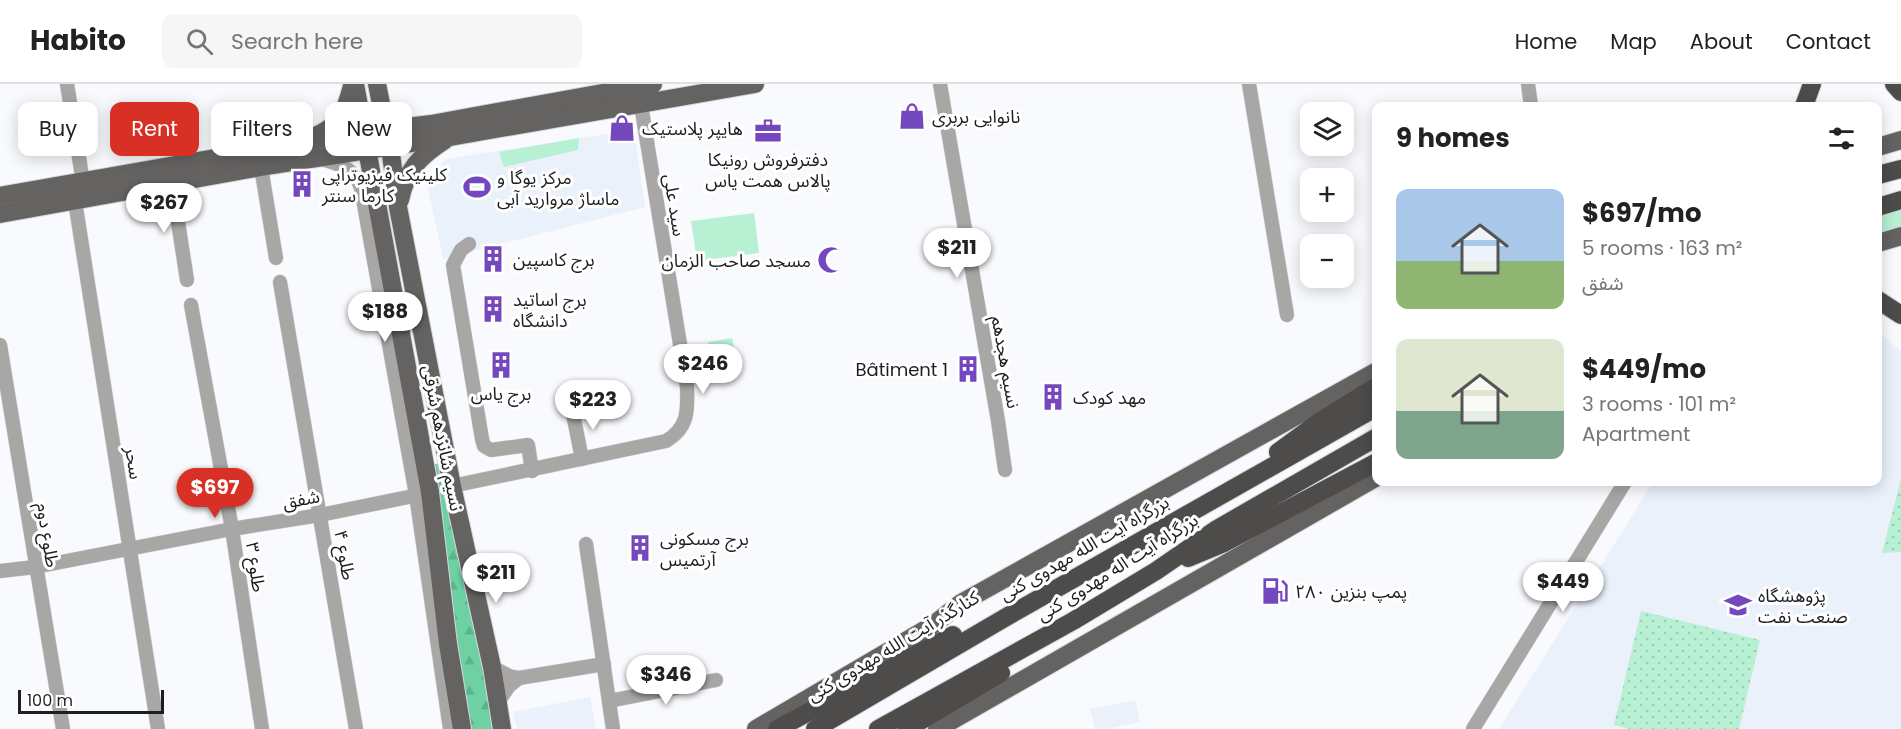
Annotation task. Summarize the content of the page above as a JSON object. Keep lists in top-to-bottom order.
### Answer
{
  "streets": {
    "highway": ["بزرگراه آیت الله مهدوی کنی", "بزرگراه آیت اله مهدوی کنی"],
    "main road": ["نسیم شانزدهم شرقی", "کنارگذر آیت الله مهدوی کنی"],
    "street": [
      "سید علی",
      "نسیم هجدهم",
      "سحر",
      "شفق",
      "طلوع دوم",
      "طلوع ۴",
      "طلوع ۳"
    ]
  },
  "crossings": [
    ["سید علی", "نسیم شانزدهم شرقی"],
    ["نسیم شانزدهم شرقی", "شفق"],
    ["سحر", "شفق"],
    ["شفق", "طلوع دوم"],
    ["شفق", "طلوع ۴"],
    ["شفق", "طلوع ۳"]
  ],
  "places": {
    "shop": ["نانوایی بربری", "هایپر پلاستیک"],
    "office": ["دفترفروش رونیکا پالاس همت یاس"],
    "building": [
      "کلینیک فیزیوتراپی کارما سنتر",
      "برج کاسپین",
      "برج اساتید دانشگاه",
      "برج یاس",
      "Bâtiment 1",
      "مهد کودک",
      "برج مسکونی آرتمیس"
    ],
    "sports": ["مرکز یوگا و ماساژ مروارید آبی"],
    "mosque": ["مسجد صاحب الزمان"],
    "fuel station": ["پمپ بنزین ۲۸۰"],
    "school or university": ["پژوهشگاه صنعت نفت"]
  },
  "scale_bar": "100 m",
  "page": {
    "header": "Habito",
    "search": "Search here",
    "nav": [
      "Home",
      "Map",
      "About",
      "Contact"
    ],
    "map_buttons": ["+", "−"],
    "chip": [
      "Buy",
      "Rent",
      "Filters",
      "New"
    ],
    "heading": "9 homes",
    "list": [
      {
        "name": "$697/mo",
        "note": "5 rooms · 163 m² · شفق"
      },
      {
        "name": "$449/mo",
        "note": "3 rooms · 101 m² · Apartment"
      }
    ],
    "price": [
      "$267",
      "$211",
      "$188",
      "$246",
      "$223",
      "$697",
      "$211",
      "$449",
      "$346"
    ],
    "scale": "100 m"
  }
}
